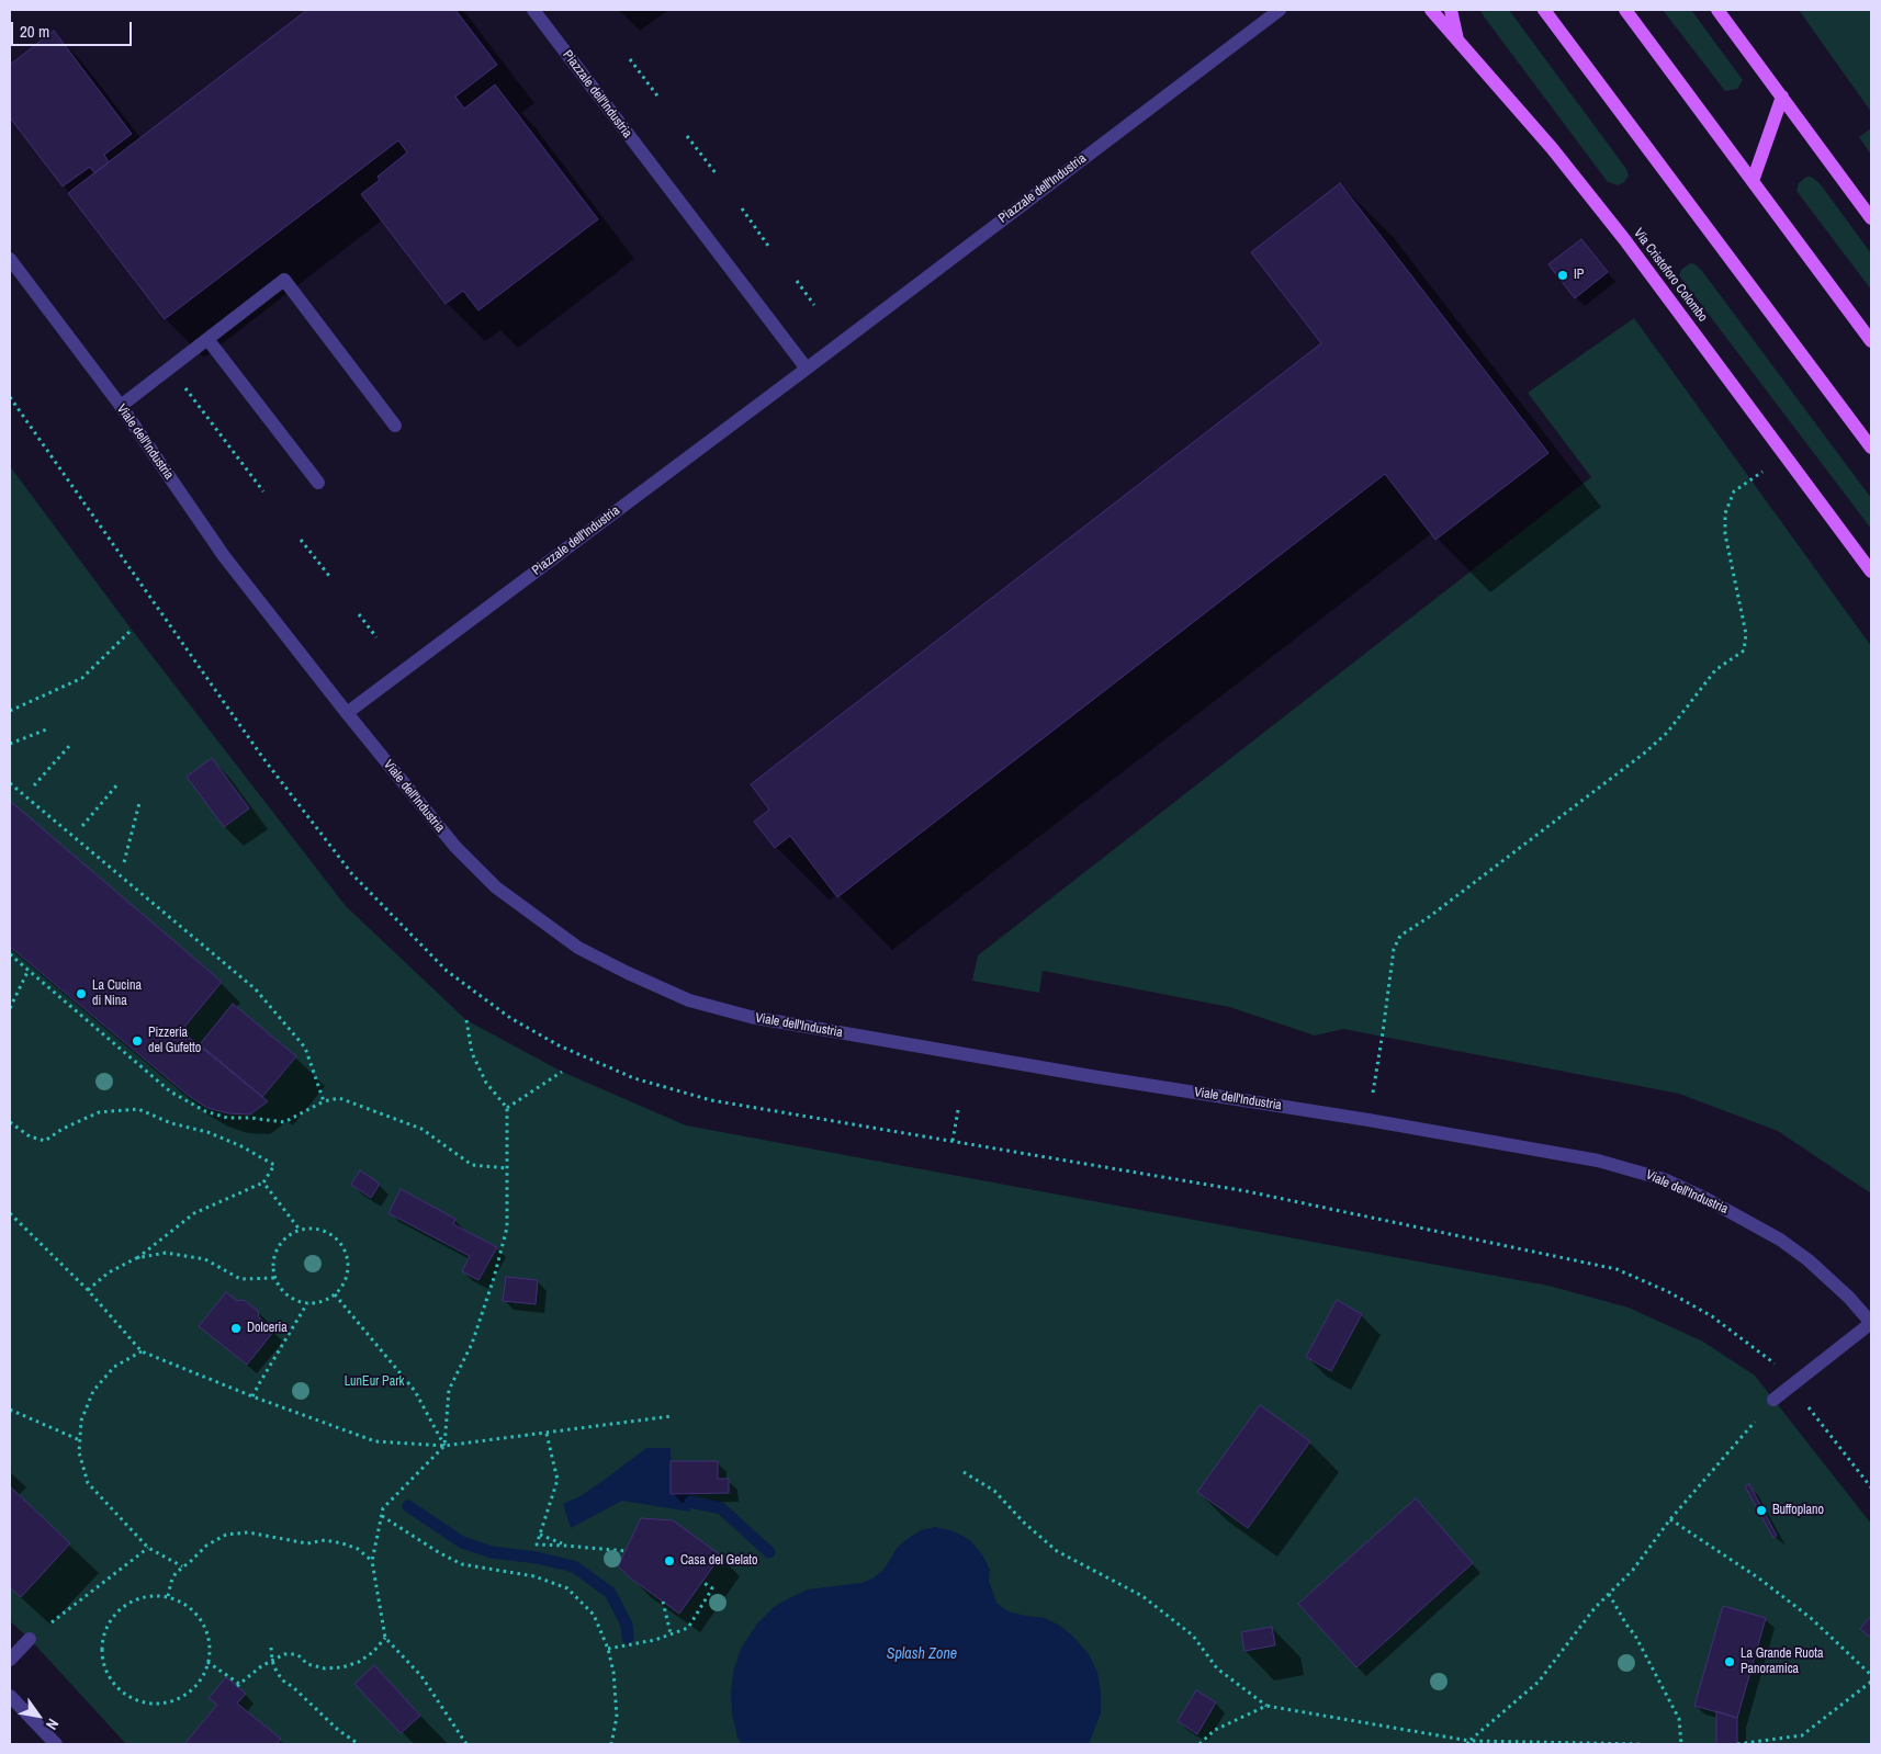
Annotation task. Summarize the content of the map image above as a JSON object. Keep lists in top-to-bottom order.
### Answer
{
  "streets": {
    "main road": ["Via Cristoforo Colombo"],
    "street": ["Piazzale dell'Industria", "Viale dell'Industria"]
  },
  "crossings": [
    ["Piazzale dell'Industria", "Viale dell'Industria"]
  ],
  "water": ["Splash Zone"],
  "parks": ["LunEur Park"],
  "places": [
    "IP",
    "La Cucina di Nina",
    "Pizzeria del Gufetto",
    "Dolceria",
    "Buffoplano",
    "Casa del Gelato",
    "La Grande Ruota Panoramica"
  ],
  "scale_bar": "20 m",
  "north": "bottom right"
}
